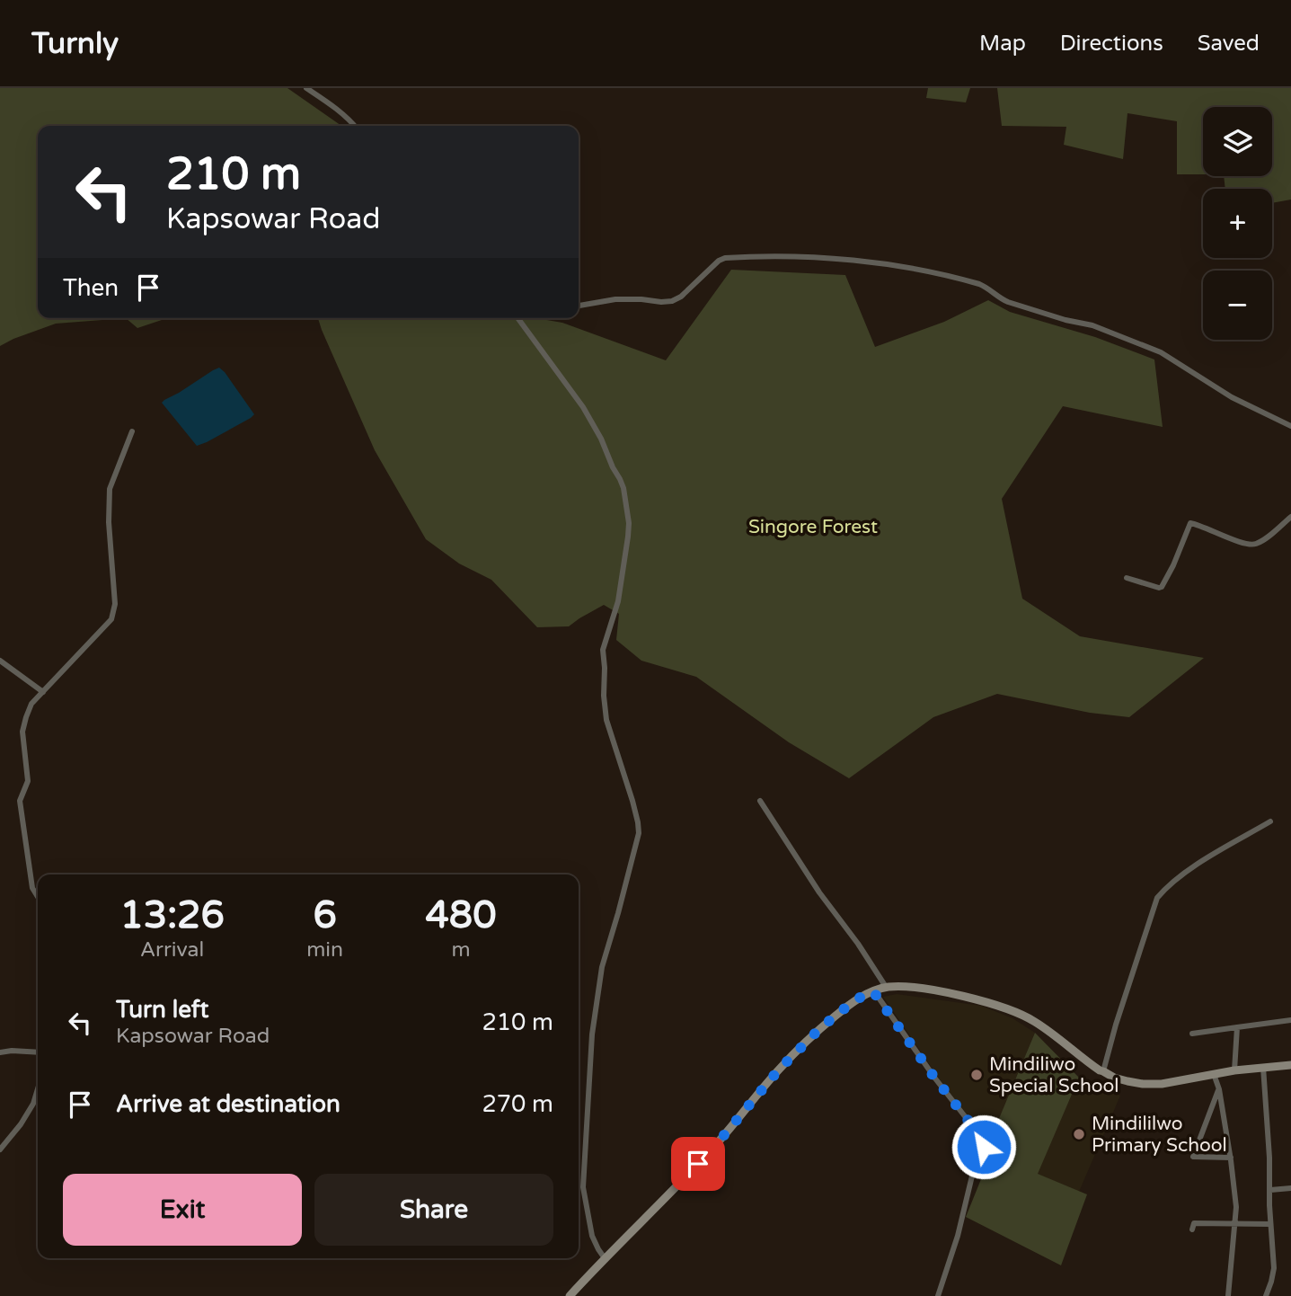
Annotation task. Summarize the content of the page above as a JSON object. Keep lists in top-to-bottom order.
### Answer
{
  "parks": ["Singore Forest"],
  "places": ["Mindiliwo Special School", "Mindililwo Primary School"],
  "page": {
    "header": "Turnly",
    "nav": ["Map", "Directions", "Saved"],
    "map_buttons": ["+", "−"],
    "turn": ["210 m", "Kapsowar Road"],
    "then": "Then",
    "eta": [
      "13:26",
      "Arrival",
      "6",
      "min",
      "480",
      "m"
    ],
    "list": [
      {
        "name": "Turn left",
        "note": "Kapsowar Road",
        "value": "210 m"
      },
      {
        "name": "Arrive at destination",
        "value": "270 m"
      }
    ],
    "buttons": ["Exit", "Share"]
  }
}
